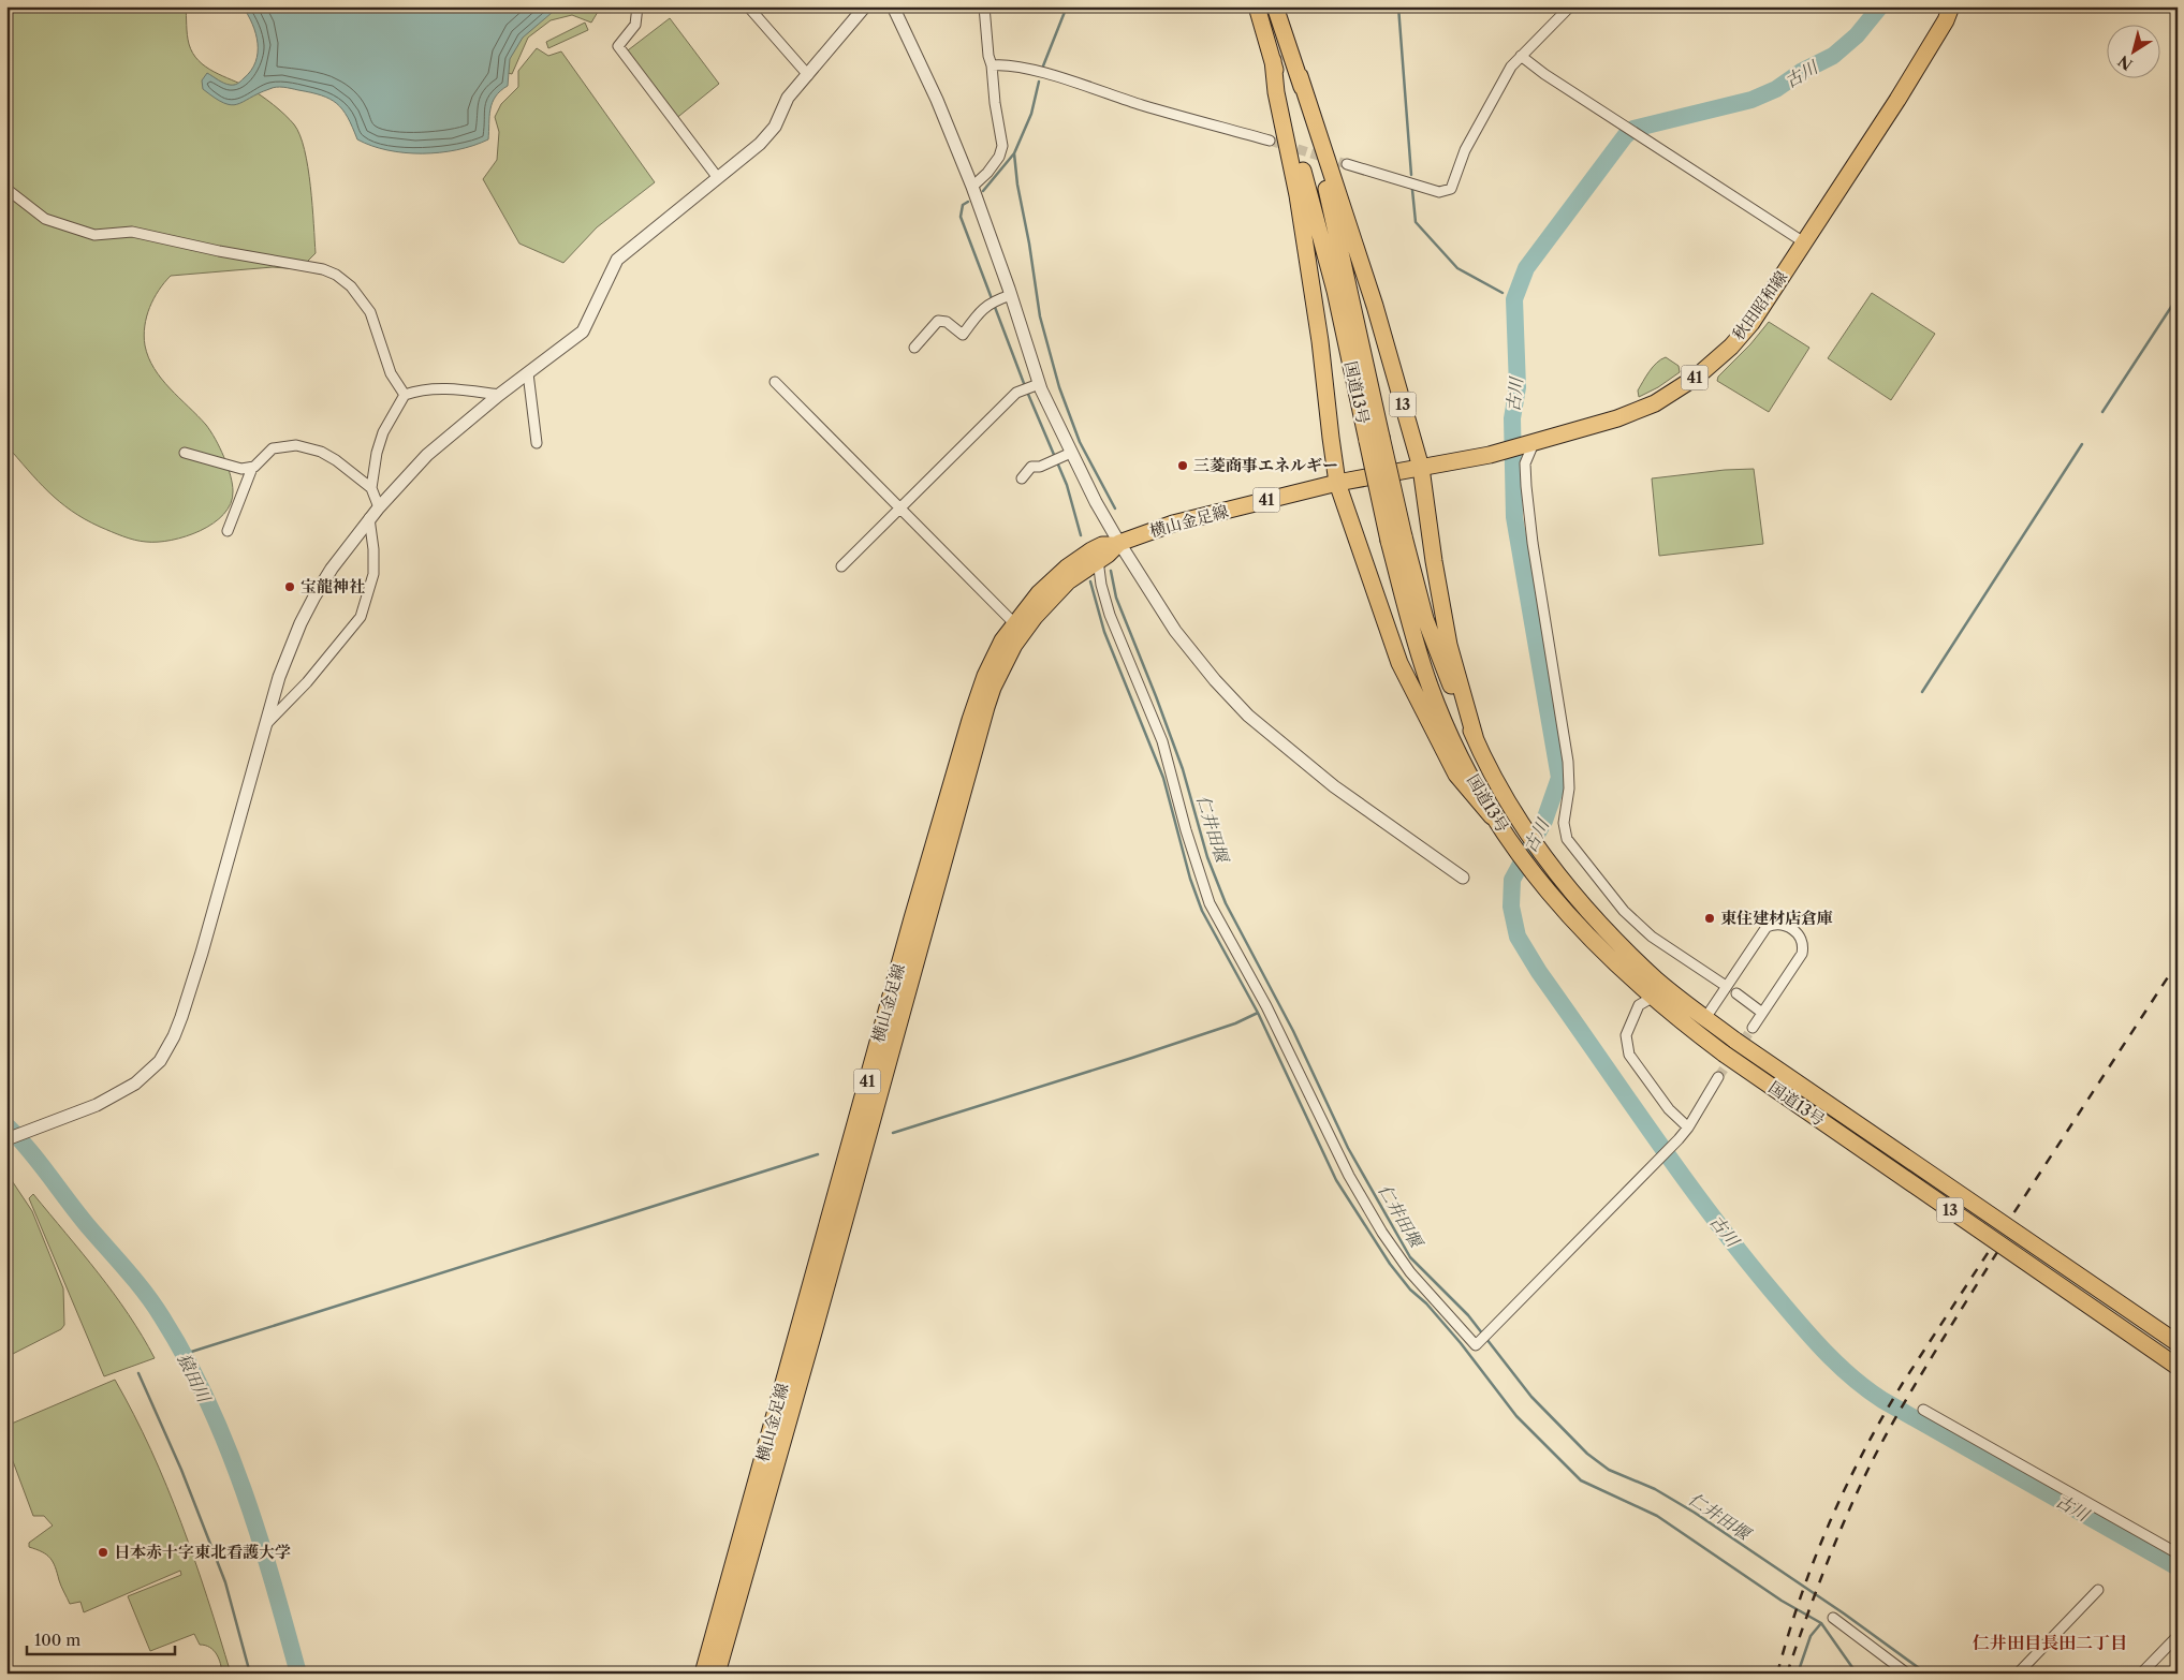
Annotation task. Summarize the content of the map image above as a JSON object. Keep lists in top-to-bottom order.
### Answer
{
  "streets": {
    "main road": [
      "秋田昭和線",
      "41",
      "国道13号",
      "13",
      "横山金足線"
    ]
  },
  "crossings": [
    ["秋田昭和線", "13"],
    ["秋田昭和線", "横山金足線"],
    ["国道13号", "13"],
    ["13", "横山金足線"]
  ],
  "districts": ["仁井田目長田二丁目"],
  "water": ["古川", "仁井田堰", "猿田川"],
  "places": [
    "三菱商事エネルギー",
    "宝龍神社",
    "東住建材店倉庫",
    "日本赤十字東北看護大学"
  ],
  "scale_bar": "100 m",
  "north": "bottom left"
}
